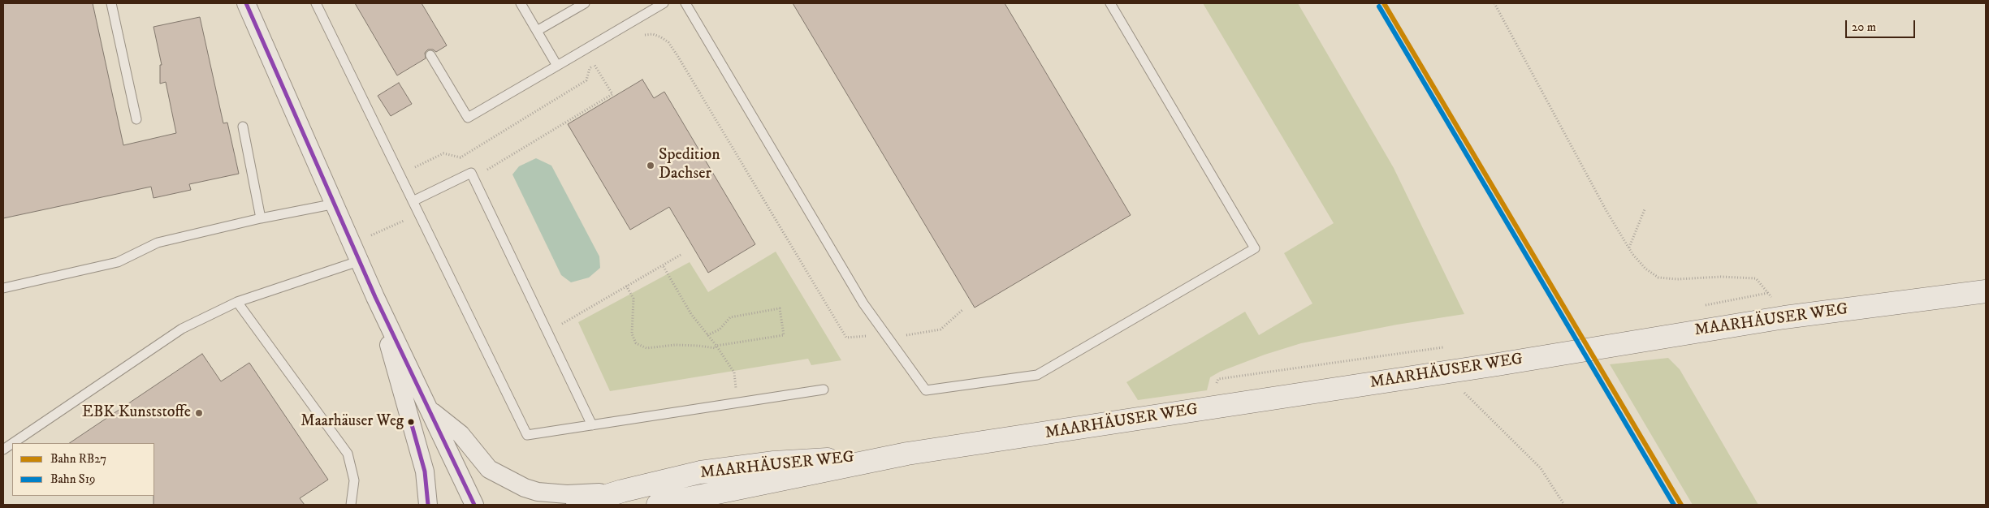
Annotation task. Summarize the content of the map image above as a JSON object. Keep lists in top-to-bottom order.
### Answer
{
  "streets": {
    "main road": ["MAARHÄUSER WEG"]
  },
  "places": ["Spedition Dachser", "EBK Kunststoffe", "Maarhäuser Weg"],
  "lines": ["rail line RB27", "rail line S19"],
  "legend": ["Bahn RB27", "Bahn S19"],
  "scale_bar": "20 m"
}
